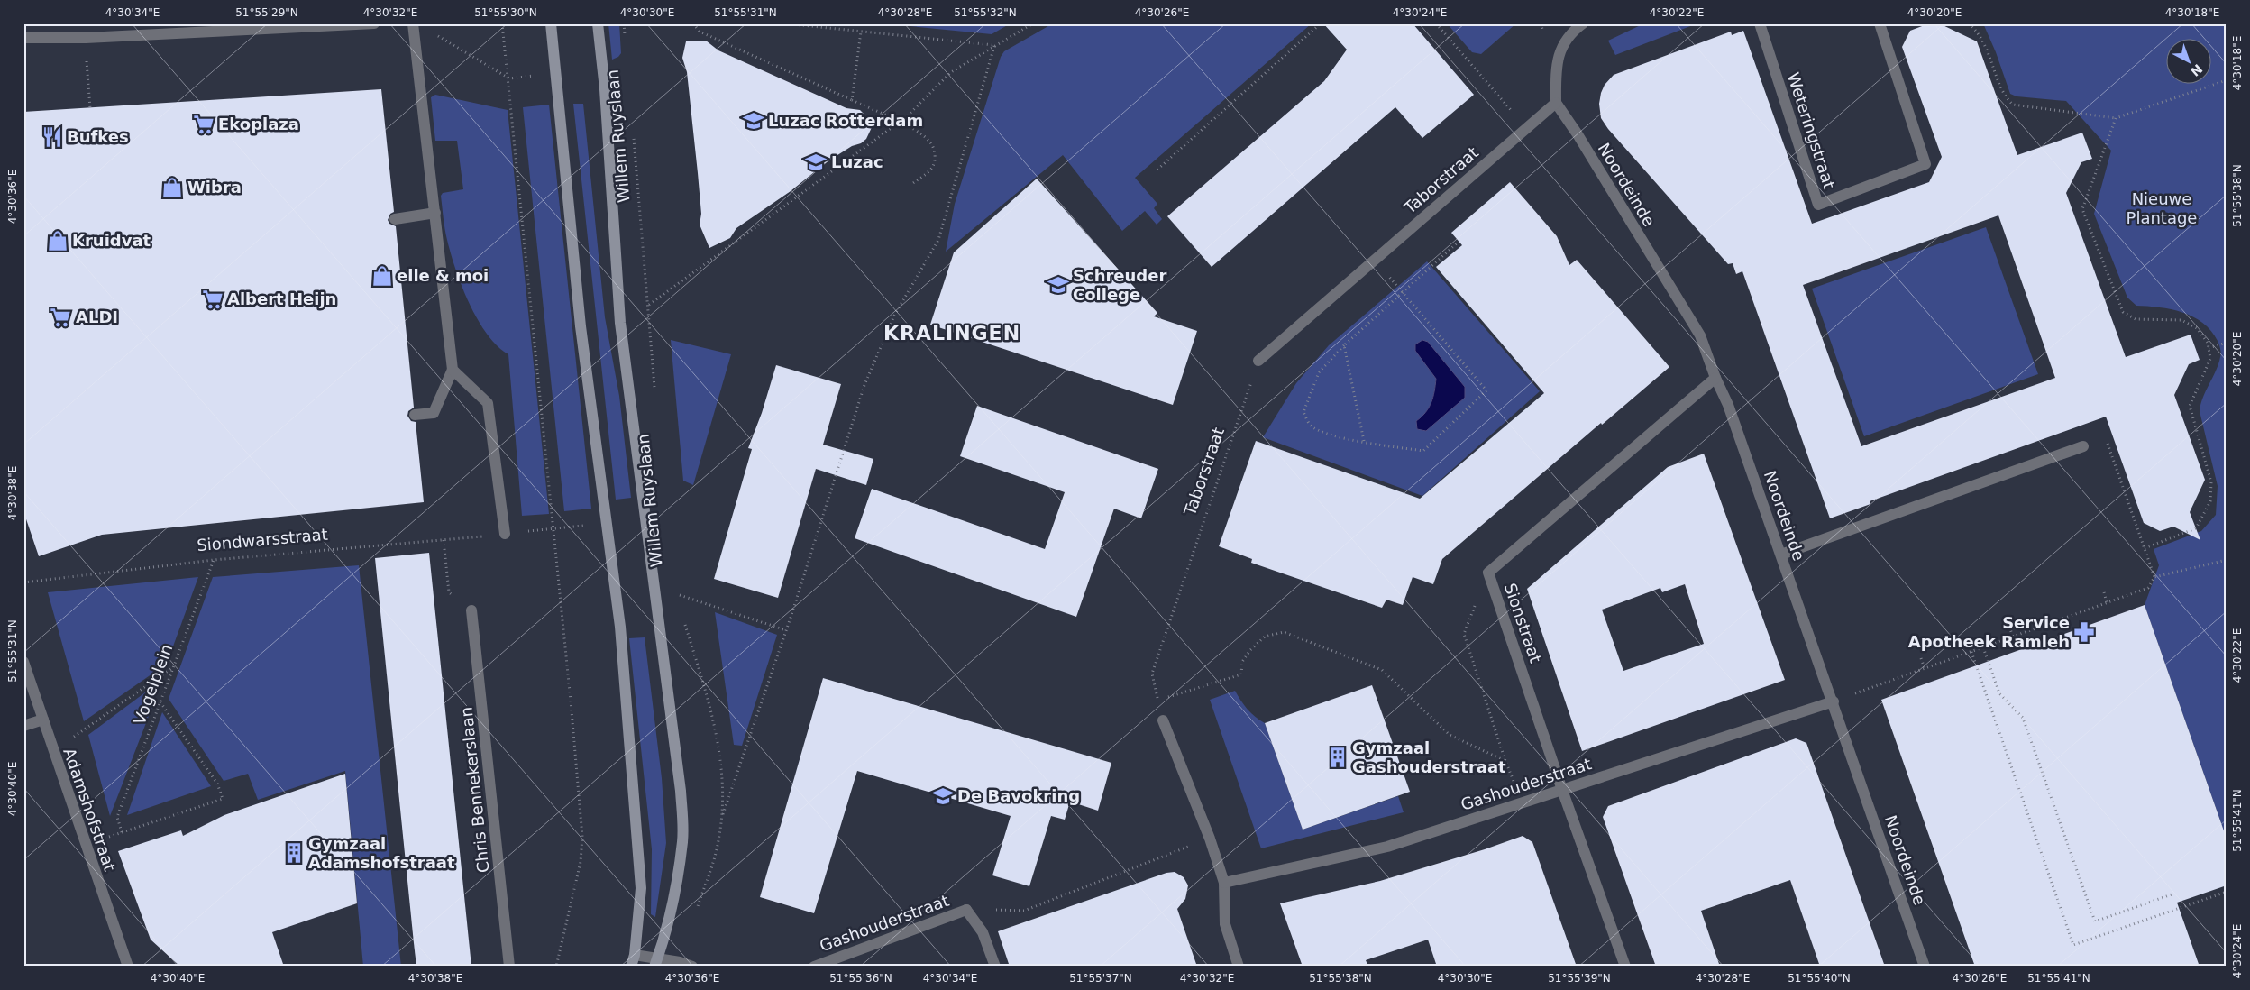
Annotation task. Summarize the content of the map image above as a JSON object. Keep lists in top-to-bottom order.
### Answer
{
  "streets": {
    "street": [
      "Weteringstraat",
      "Willem Ruyslaan",
      "Taborstraat",
      "Noordeinde",
      "Sionstraat",
      "Gashouderstraat",
      "Chris Bennekerslaan",
      "Adamshofstraat"
    ],
    "path": ["Siondwarsstraat", "Vogelplein"]
  },
  "crossings": [
    ["Taborstraat", "Noordeinde"],
    ["Noordeinde", "Sionstraat"],
    ["Noordeinde", "Gashouderstraat"],
    ["Siondwarsstraat", "Vogelplein"],
    ["Sionstraat", "Gashouderstraat"]
  ],
  "districts": ["KRALINGEN"],
  "parks": ["Nieuwe Plantage"],
  "places": {
    "school or university": [
      "Luzac Rotterdam",
      "Luzac",
      "Schreuder College",
      "De Bavokring"
    ],
    "supermarket": ["Ekoplaza", "Albert Heijn", "ALDI"],
    "restaurant": ["Bufkes"],
    "shop": ["Wibra", "Kruidvat", "elle & moi"],
    "pharmacy": ["Service Apotheek Ramleh"],
    "building": ["Gymzaal Gashouderstraat", "Gymzaal Adamshofstraat"]
  },
  "north": "bottom right",
  "coordinates": [
    "4°30'34\"E",
    "51°55'29\"N",
    "4°30'32\"E",
    "51°55'30\"N",
    "4°30'30\"E",
    "51°55'31\"N",
    "4°30'28\"E",
    "51°55'32\"N",
    "4°30'26\"E",
    "4°30'24\"E",
    "4°30'22\"E",
    "4°30'20\"E",
    "4°30'18\"E",
    "51°55'38\"N",
    "4°30'36\"E",
    "4°30'38\"E",
    "4°30'40\"E",
    "51°55'41\"N",
    "51°55'36\"N",
    "51°55'37\"N",
    "51°55'39\"N",
    "51°55'40\"N"
  ]
}
